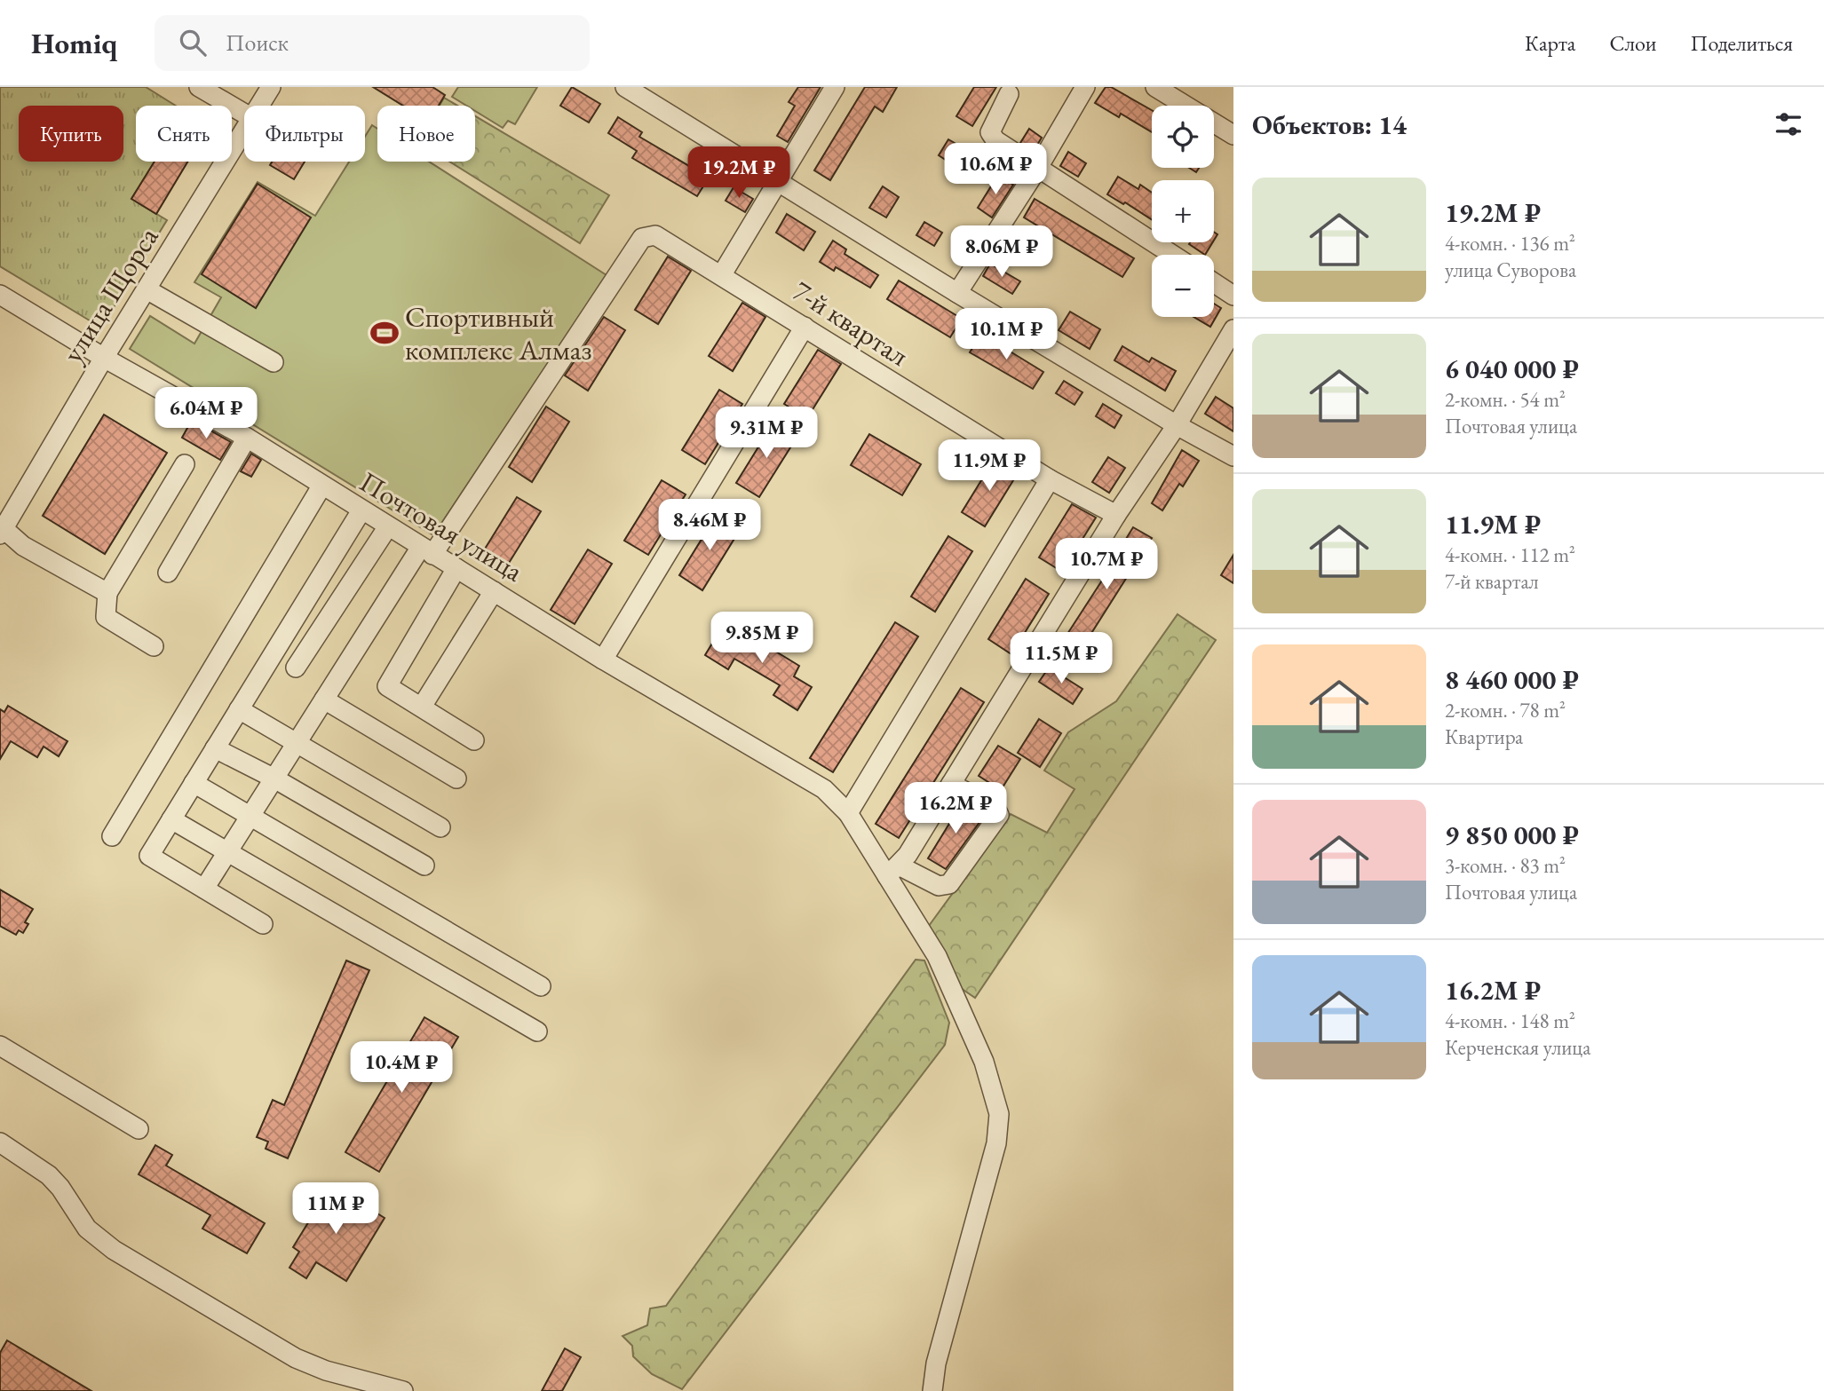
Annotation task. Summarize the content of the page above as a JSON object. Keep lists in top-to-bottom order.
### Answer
{
  "streets": {
    "street": ["улица Щорса", "7-й квартал", "Почтовая улица"]
  },
  "crossings": [
    ["улица Щорса", "Почтовая улица"],
    ["7-й квартал", "Почтовая улица"]
  ],
  "places": {
    "sports": ["Спортивный комплекс Алмаз"]
  },
  "page": {
    "header": "Homiq",
    "search": "Поиск",
    "nav": ["Карта", "Слои", "Поделиться"],
    "heading": "Объектов: 14",
    "map_buttons": ["+", "−"],
    "chip": [
      "Купить",
      "Снять",
      "Фильтры",
      "Новое"
    ],
    "price": [
      "10.6M ₽",
      "19.2M ₽",
      "8.06M ₽",
      "10.1M ₽",
      "6.04M ₽",
      "9.31M ₽",
      "11.9M ₽",
      "8.46M ₽",
      "10.7M ₽",
      "9.85M ₽",
      "11.5M ₽",
      "16.2M ₽",
      "10.4M ₽",
      "11M ₽"
    ],
    "list": [
      {
        "name": "19.2M ₽",
        "note": "4-комн. · 136 m² · улица Суворова"
      },
      {
        "name": "6 040 000 ₽",
        "note": "2-комн. · 54 m² · Почтовая улица"
      },
      {
        "name": "11.9M ₽",
        "note": "4-комн. · 112 m² · 7-й квартал"
      },
      {
        "name": "8 460 000 ₽",
        "note": "2-комн. · 78 m² · Квартира"
      },
      {
        "name": "9 850 000 ₽",
        "note": "3-комн. · 83 m² · Почтовая улица"
      },
      {
        "name": "16.2M ₽",
        "note": "4-комн. · 148 m² · Керченская улица"
      }
    ]
  }
}
